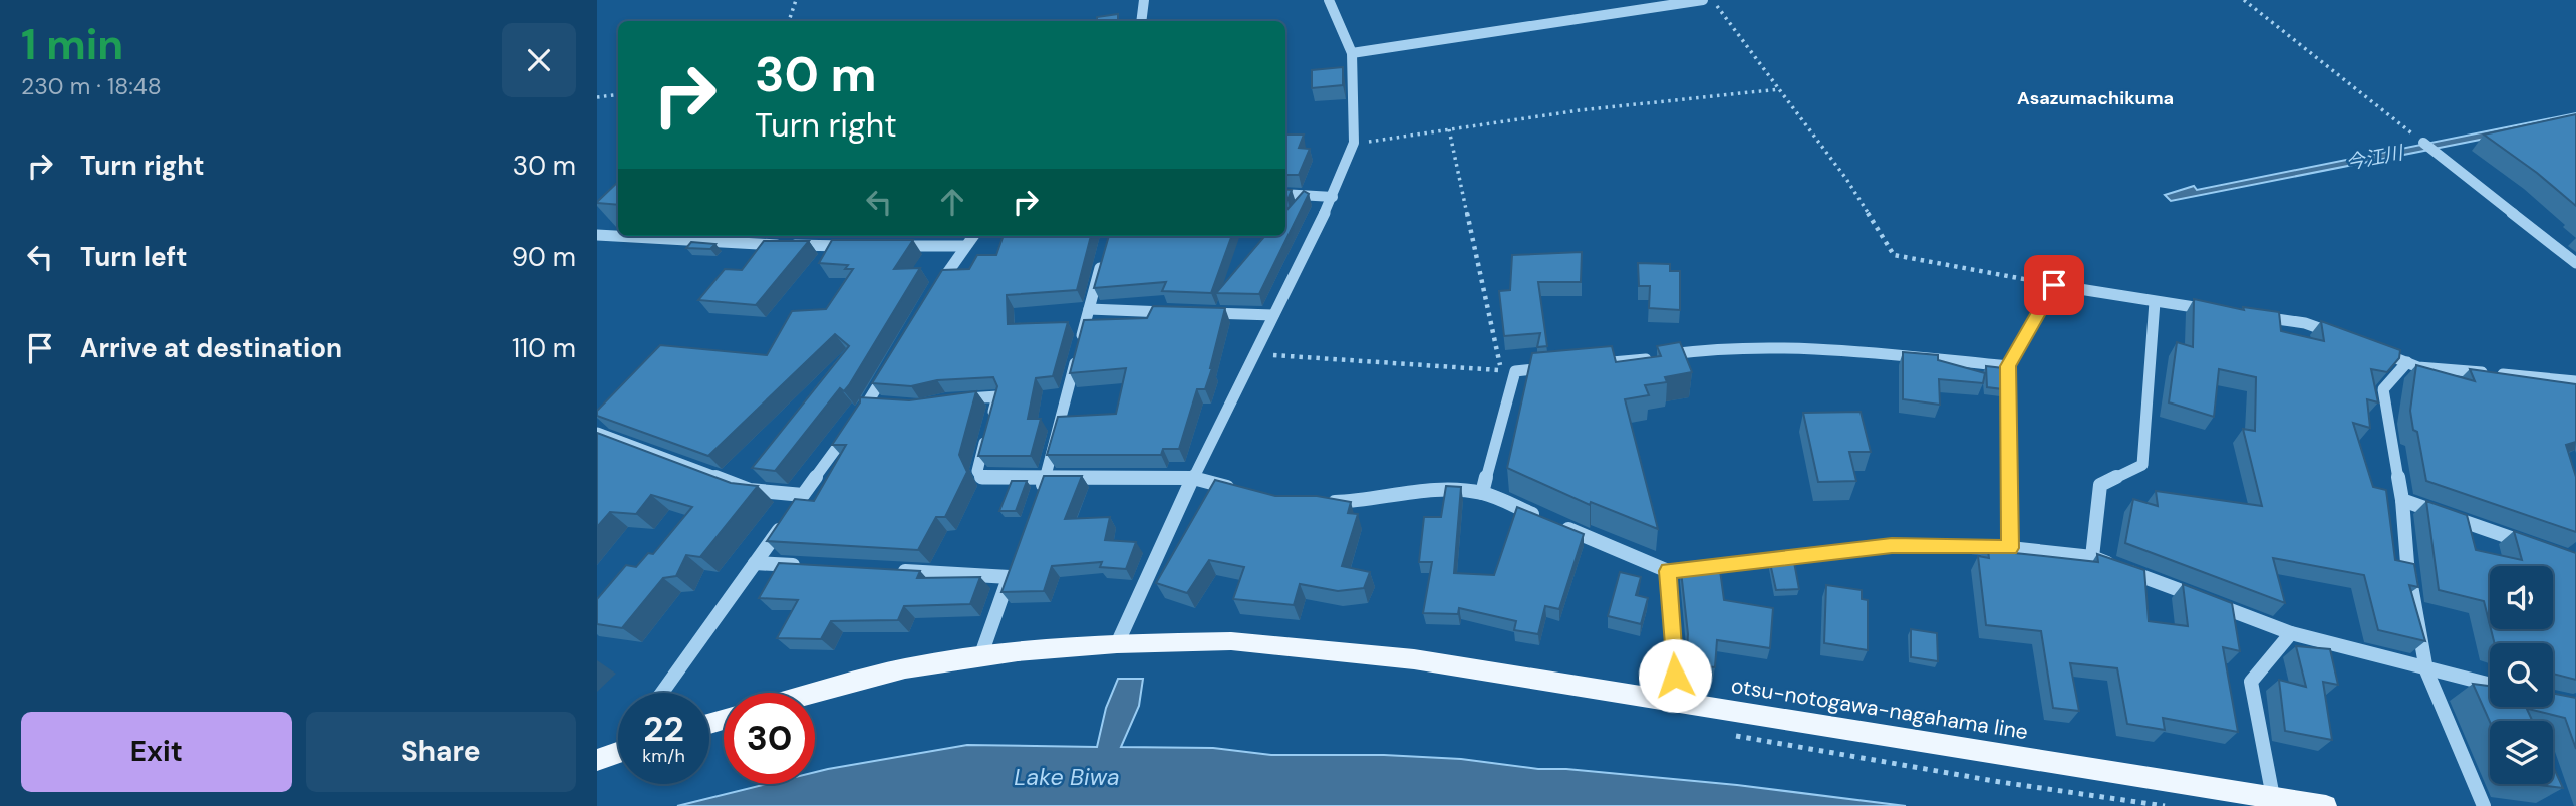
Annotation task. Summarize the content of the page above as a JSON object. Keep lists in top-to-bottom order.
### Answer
{
  "streets": {
    "main road": ["otsu-notogawa-nagahama line"]
  },
  "districts": ["Asazumachikuma"],
  "water": ["今江川", "Lake Biwa"],
  "page": {
    "heading": ["1 min", "230 m · 18:48"],
    "turn": ["30 m", "Turn right"],
    "list": [
      {
        "name": "Turn right",
        "value": "30 m"
      },
      {
        "name": "Turn left",
        "value": "90 m"
      },
      {
        "name": "Arrive at destination",
        "value": "110 m"
      }
    ],
    "speed": "22 km/h",
    "limit": "30",
    "buttons": ["Exit", "Share"]
  }
}
